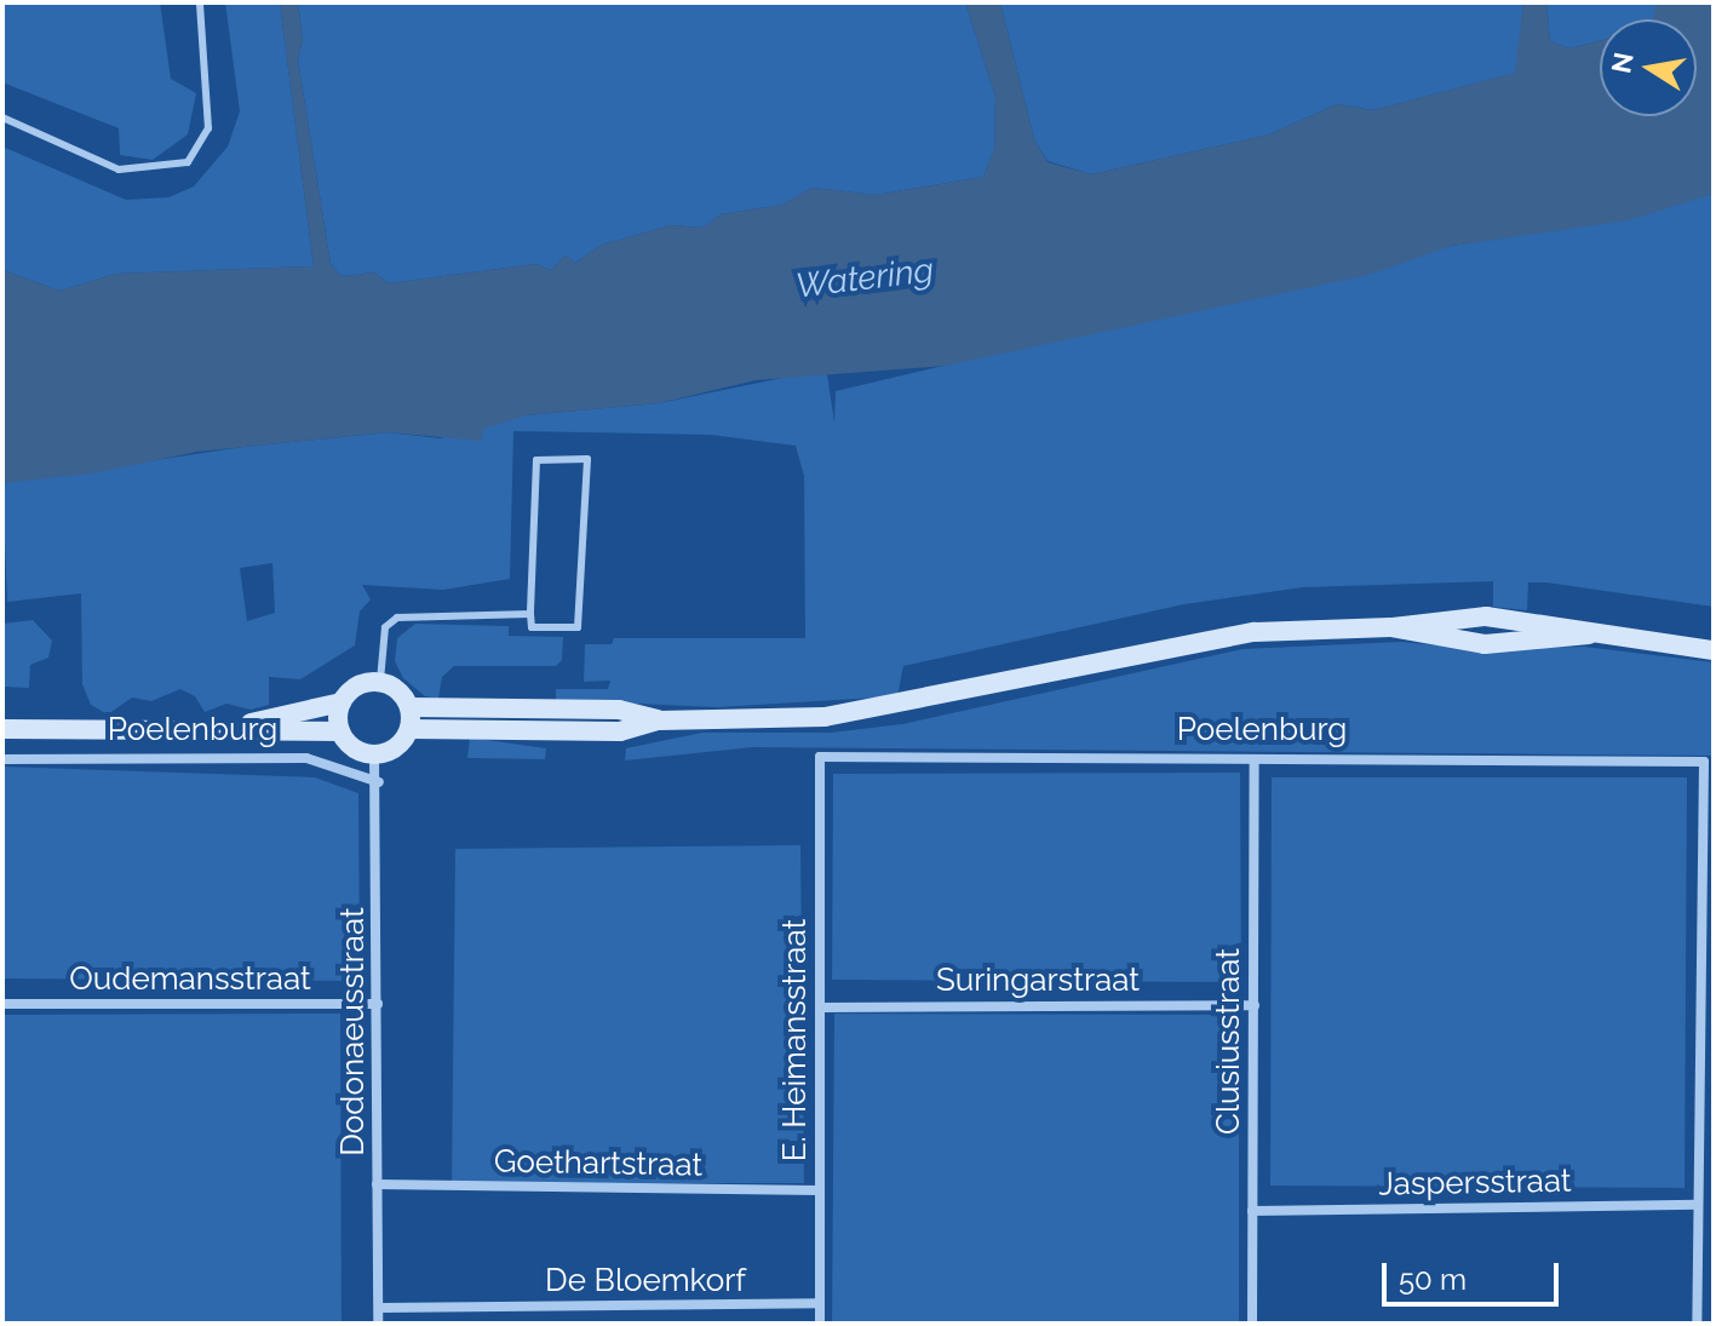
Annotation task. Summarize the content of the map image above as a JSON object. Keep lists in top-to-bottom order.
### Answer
{
  "streets": {
    "street": [
      "Poelenburg",
      "Oudemansstraat",
      "Suringarstraat",
      "Dodonaeusstraat",
      "E. Heimansstraat",
      "Clusiusstraat",
      "Goethartstraat",
      "Jaspersstraat",
      "De Bloemkorf"
    ]
  },
  "crossings": [
    ["Poelenburg", "Dodonaeusstraat"],
    ["Poelenburg", "E. Heimansstraat"],
    ["Poelenburg", "Clusiusstraat"],
    ["Oudemansstraat", "Dodonaeusstraat"],
    ["Suringarstraat", "E. Heimansstraat"],
    ["Suringarstraat", "Clusiusstraat"],
    ["Dodonaeusstraat", "Goethartstraat"],
    ["Dodonaeusstraat", "De Bloemkorf"],
    ["E. Heimansstraat", "Goethartstraat"],
    ["E. Heimansstraat", "De Bloemkorf"],
    ["Clusiusstraat", "Jaspersstraat"]
  ],
  "water": ["Watering"],
  "scale_bar": "50 m",
  "north": "left"
}
